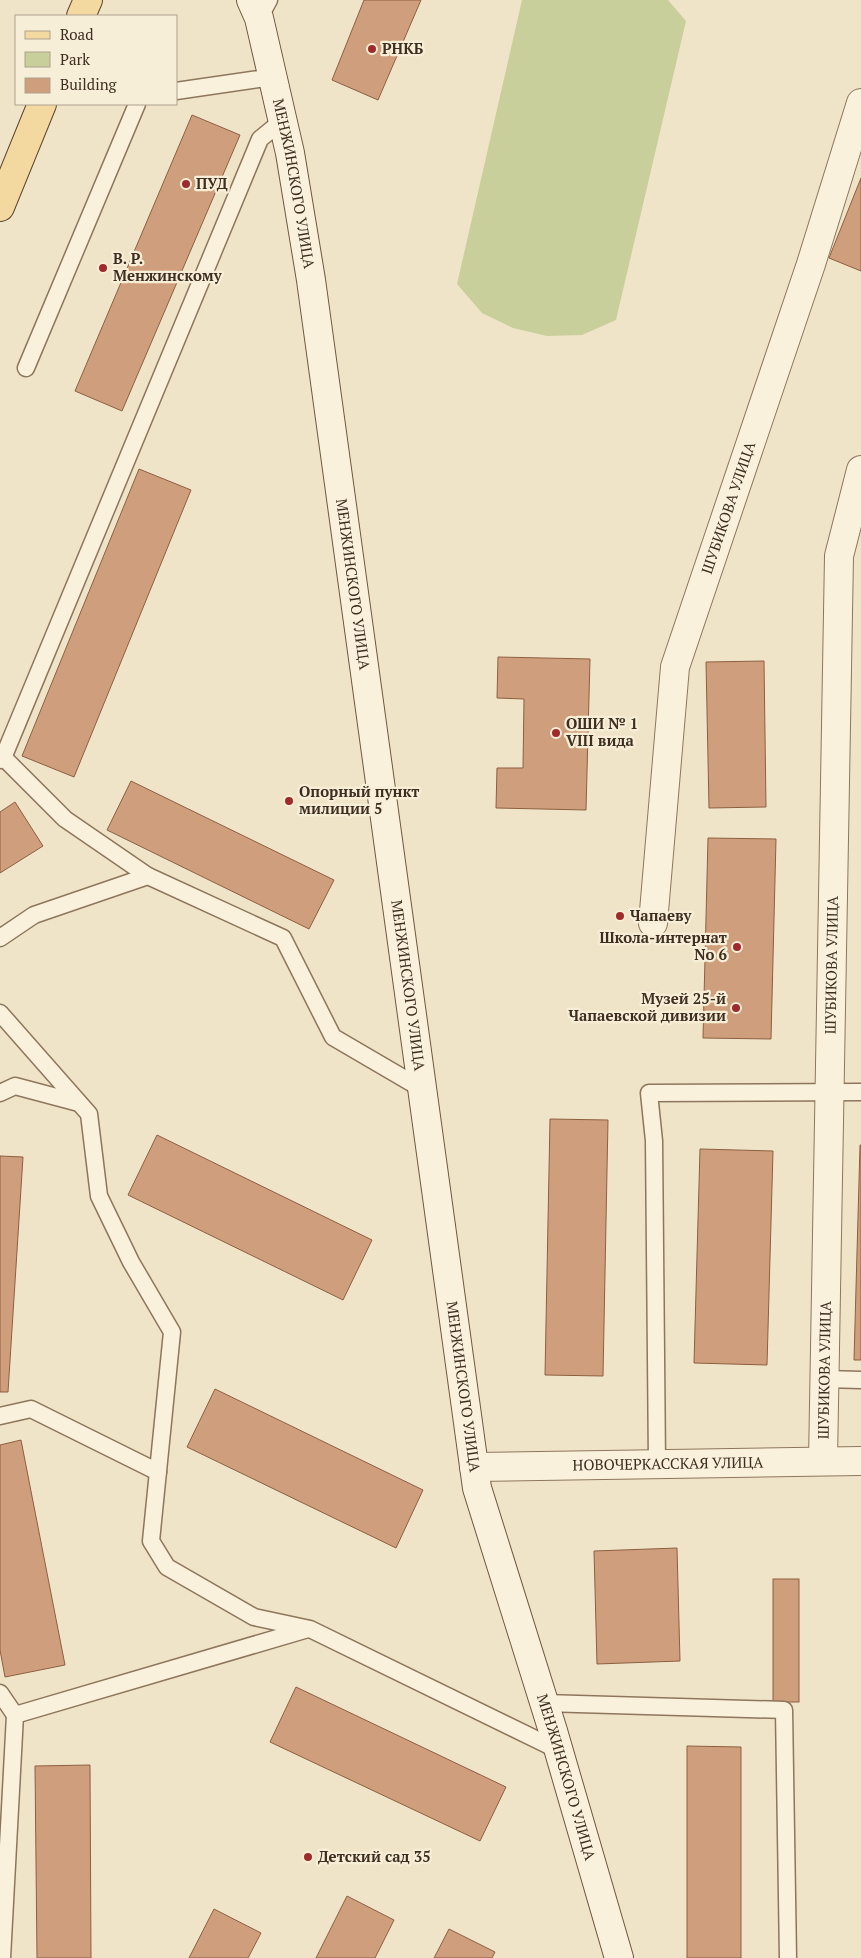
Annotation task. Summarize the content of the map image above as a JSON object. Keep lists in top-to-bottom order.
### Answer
{
  "streets": {
    "street": ["МЕНЖИНСКОГО УЛИЦА", "ШУБИКОВА УЛИЦА", "НОВОЧЕРКАССКАЯ УЛИЦА"]
  },
  "crossings": [
    ["МЕНЖИНСКОГО УЛИЦА", "НОВОЧЕРКАССКАЯ УЛИЦА"],
    ["ШУБИКОВА УЛИЦА", "НОВОЧЕРКАССКАЯ УЛИЦА"]
  ],
  "places": [
    "РНКБ",
    "ПУД",
    "В. Р. Менжинскому",
    "ОШИ № 1 VIII вида",
    "Опорный пункт милиции 5",
    "Чапаеву",
    "Школа-интернат No 6",
    "Музей 25-й Чапаевской дивизии",
    "Детский сад 35"
  ],
  "legend": ["Road", "Park", "Building"]
}
